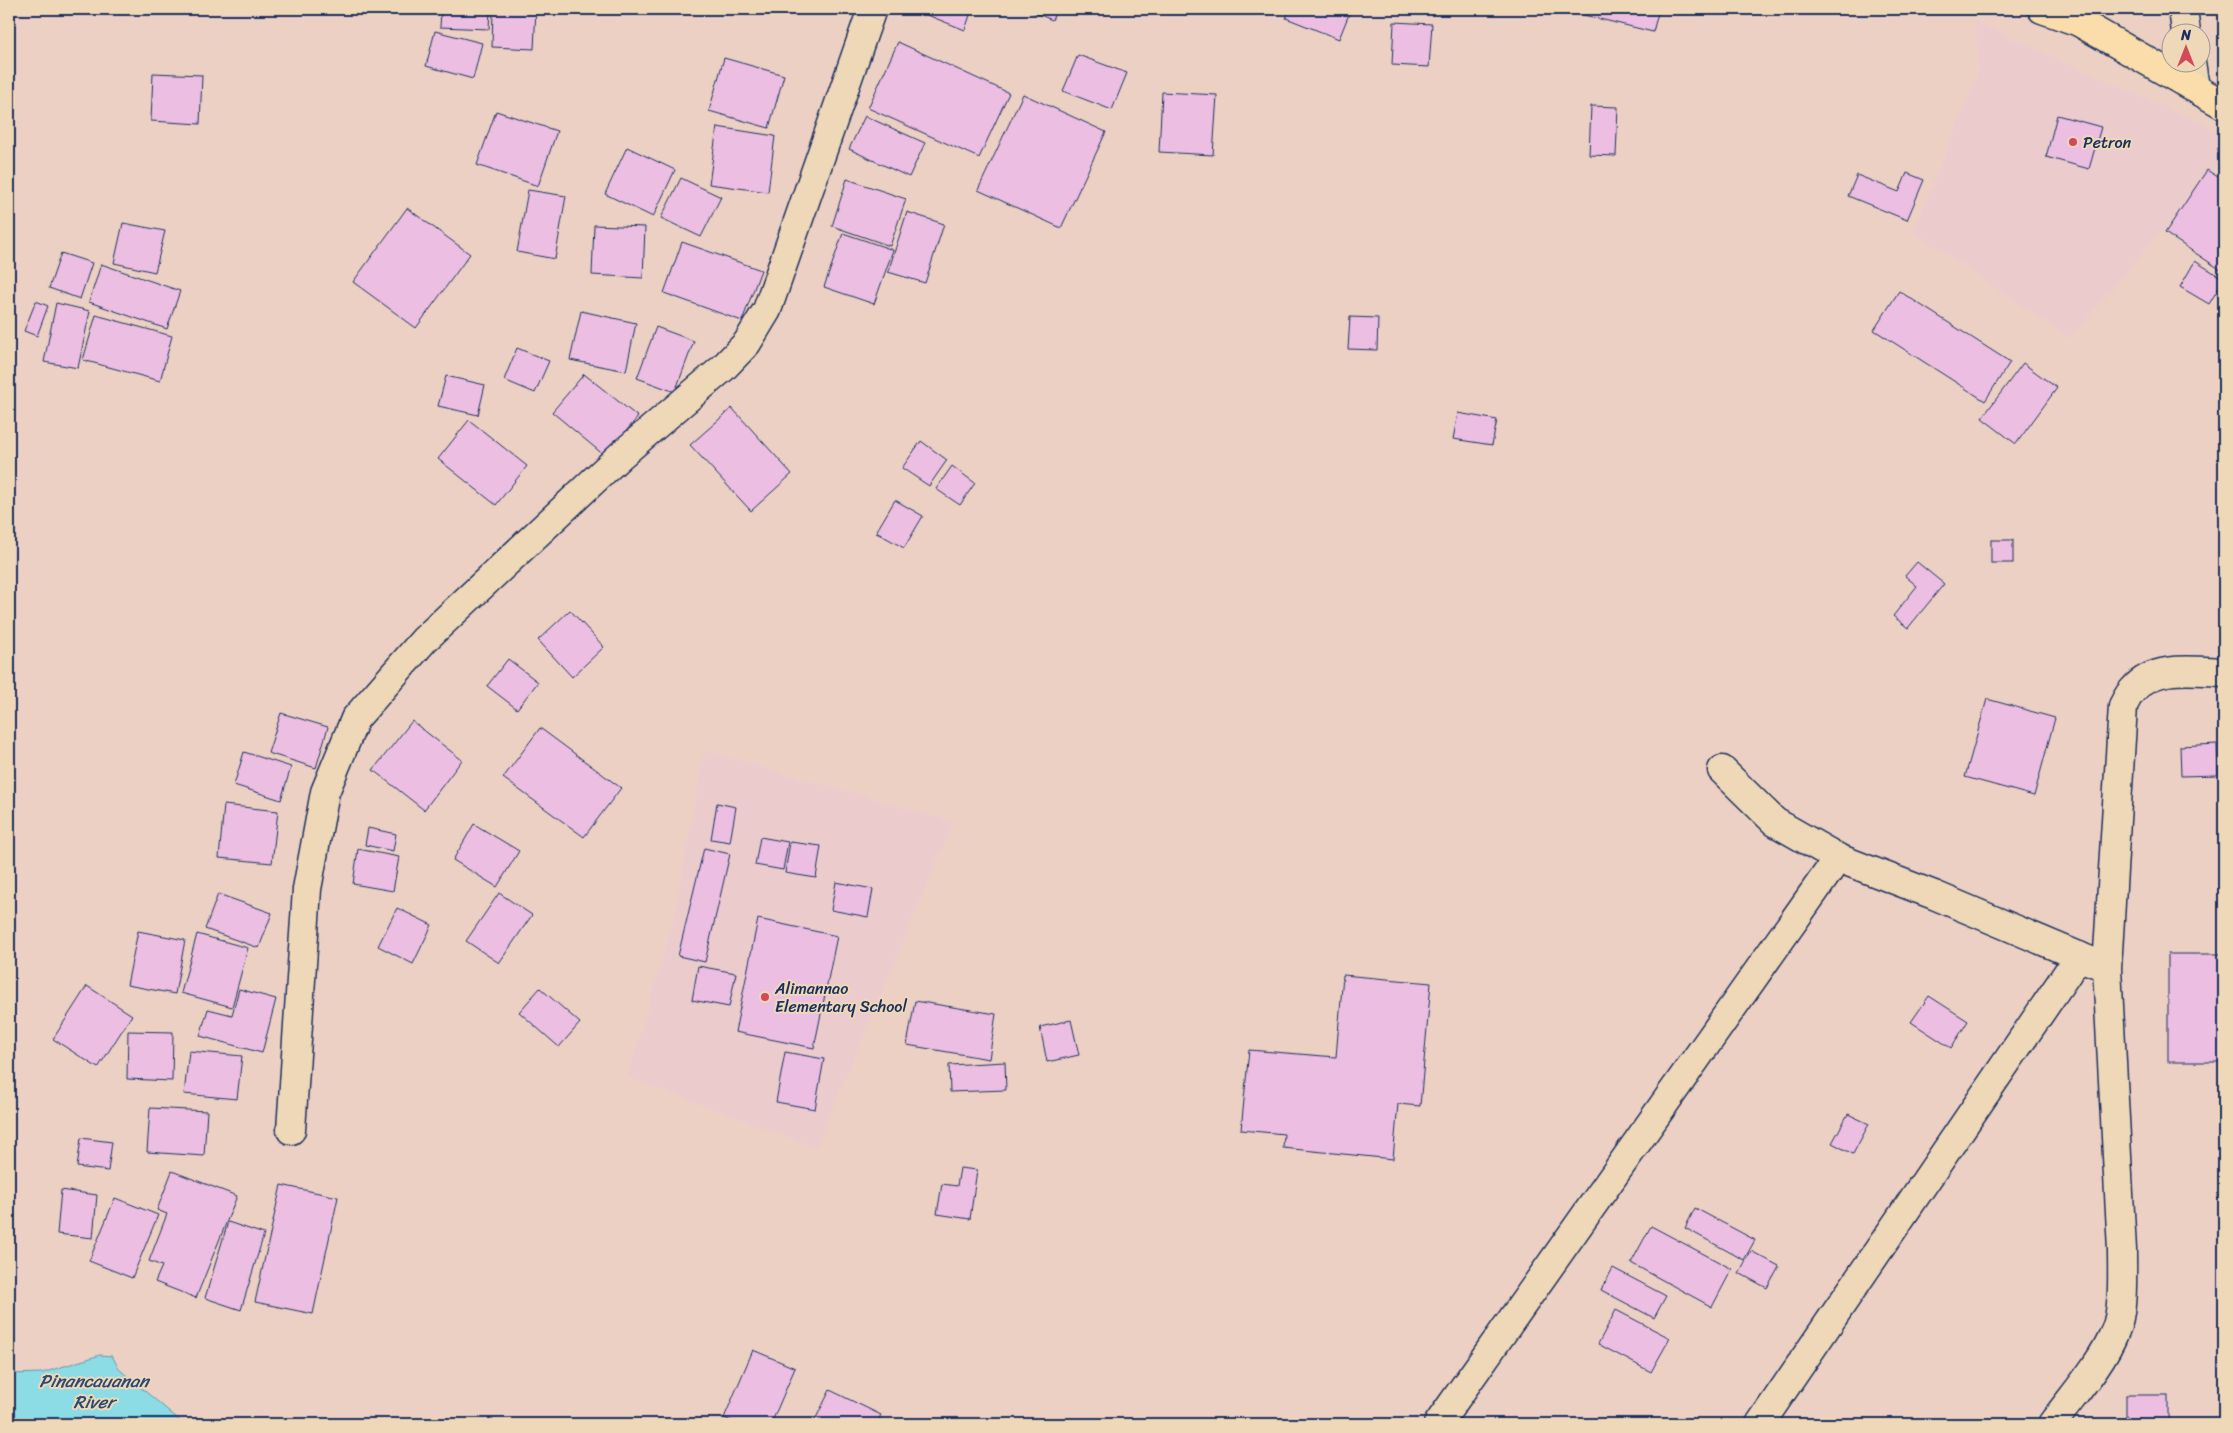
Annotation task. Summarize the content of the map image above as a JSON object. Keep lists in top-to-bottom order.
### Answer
{
  "water": ["Pinancauanan River"],
  "places": ["Petron", "Alimannao Elementary School"],
  "north": "top"
}
